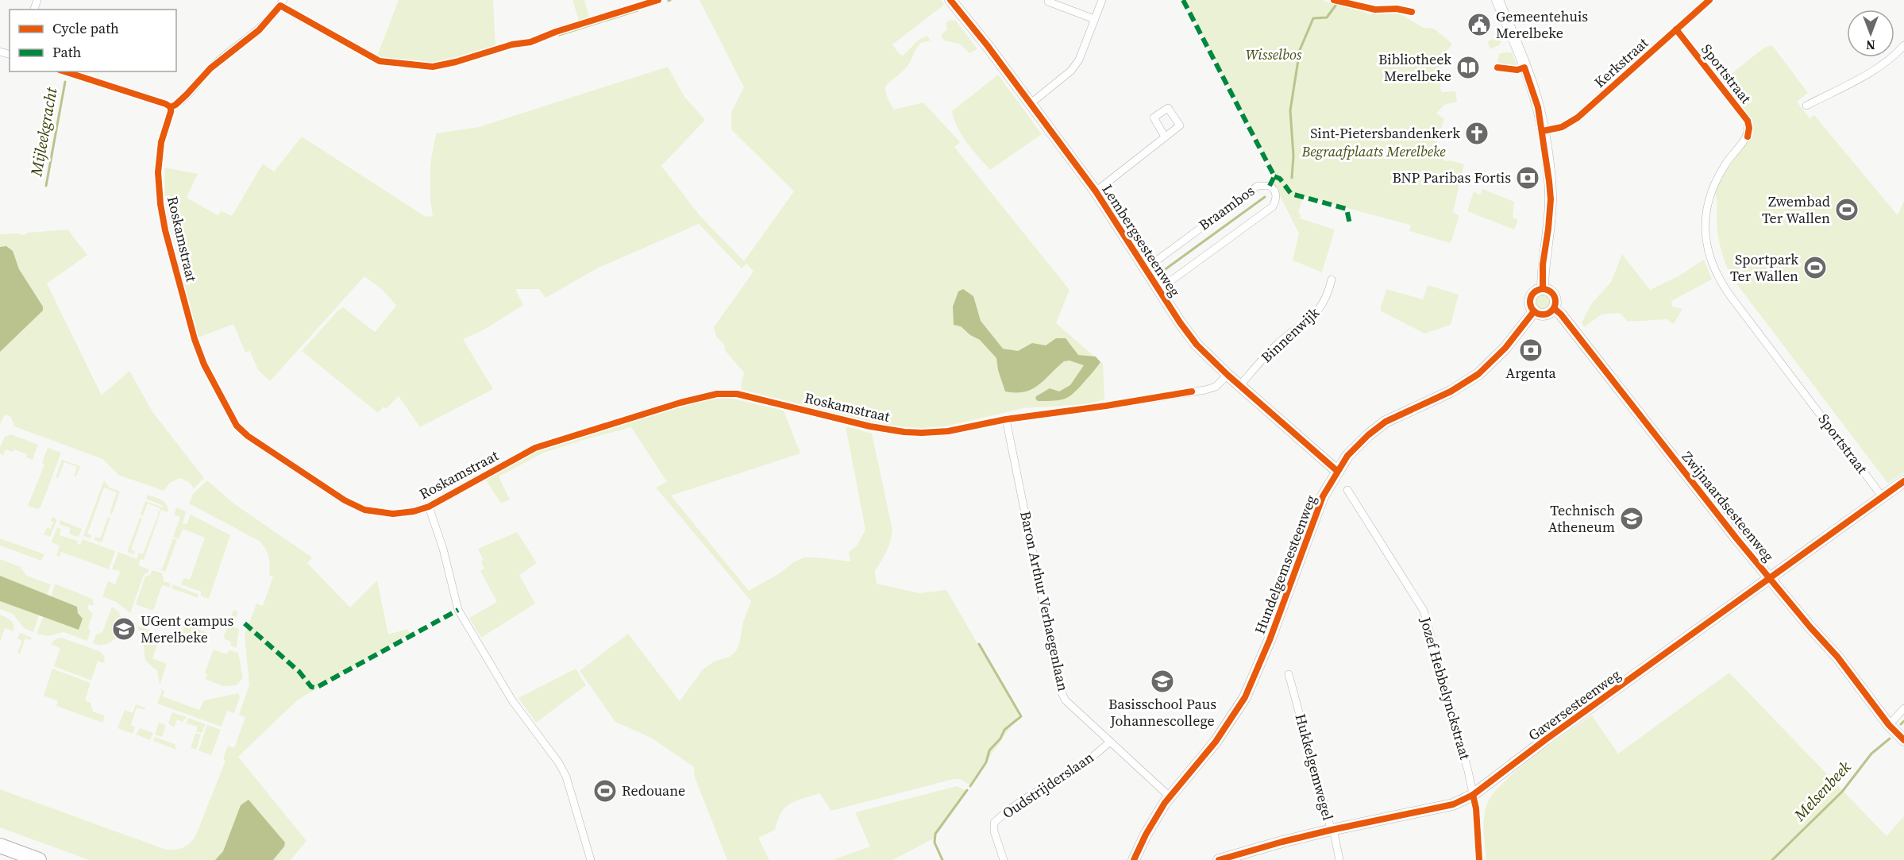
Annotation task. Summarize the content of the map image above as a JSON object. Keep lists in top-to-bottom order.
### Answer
{
  "streets": {
    "main road": [
      "Lembergsesteenweg",
      "Zwijnaardsesteenweg",
      "Hundelgemsesteenweg",
      "Gaversesteenweg"
    ],
    "street": [
      "Kerkstraat",
      "Sportstraat",
      "Braambos",
      "Roskamstraat",
      "Binnenwijk",
      "Baron Arthur Verhaegenlaan",
      "Jozef Hebbelynckstraat",
      "Hukkelgemwegel",
      "Oudstrijderslaan"
    ]
  },
  "crossings": [
    ["Kerkstraat", "Sportstraat"],
    ["Sportstraat", "Gaversesteenweg"],
    ["Braambos", "Lembergsesteenweg"],
    ["Roskamstraat", "Lembergsesteenweg"],
    ["Roskamstraat", "Baron Arthur Verhaegenlaan"],
    ["Lembergsesteenweg", "Binnenwijk"],
    ["Lembergsesteenweg", "Hundelgemsesteenweg"],
    ["Zwijnaardsesteenweg", "Hundelgemsesteenweg"],
    ["Zwijnaardsesteenweg", "Gaversesteenweg"],
    ["Hundelgemsesteenweg", "Baron Arthur Verhaegenlaan"],
    ["Baron Arthur Verhaegenlaan", "Oudstrijderslaan"],
    ["Jozef Hebbelynckstraat", "Gaversesteenweg"],
    ["Gaversesteenweg", "Hukkelgemwegel"]
  ],
  "water": ["Mijleekgracht", "Melsenbeek"],
  "parks": ["Wisselbos", "Begraafplaats Merelbeke"],
  "places": {
    "public building": ["Gemeentehuis Merelbeke"],
    "library": ["Bibliotheek Merelbeke"],
    "church": ["Sint-Pietersbandenkerk"],
    "bank": ["BNP Paribas Fortis", "Argenta"],
    "sports": ["Zwembad Ter Wallen", "Sportpark Ter Wallen", "Redouane"],
    "school or university": ["Technisch Atheneum", "UGent campus Merelbeke", "Basisschool Paus Johannescollege"]
  },
  "legend": ["Cycle path", "Path"],
  "north": "bottom"
}
